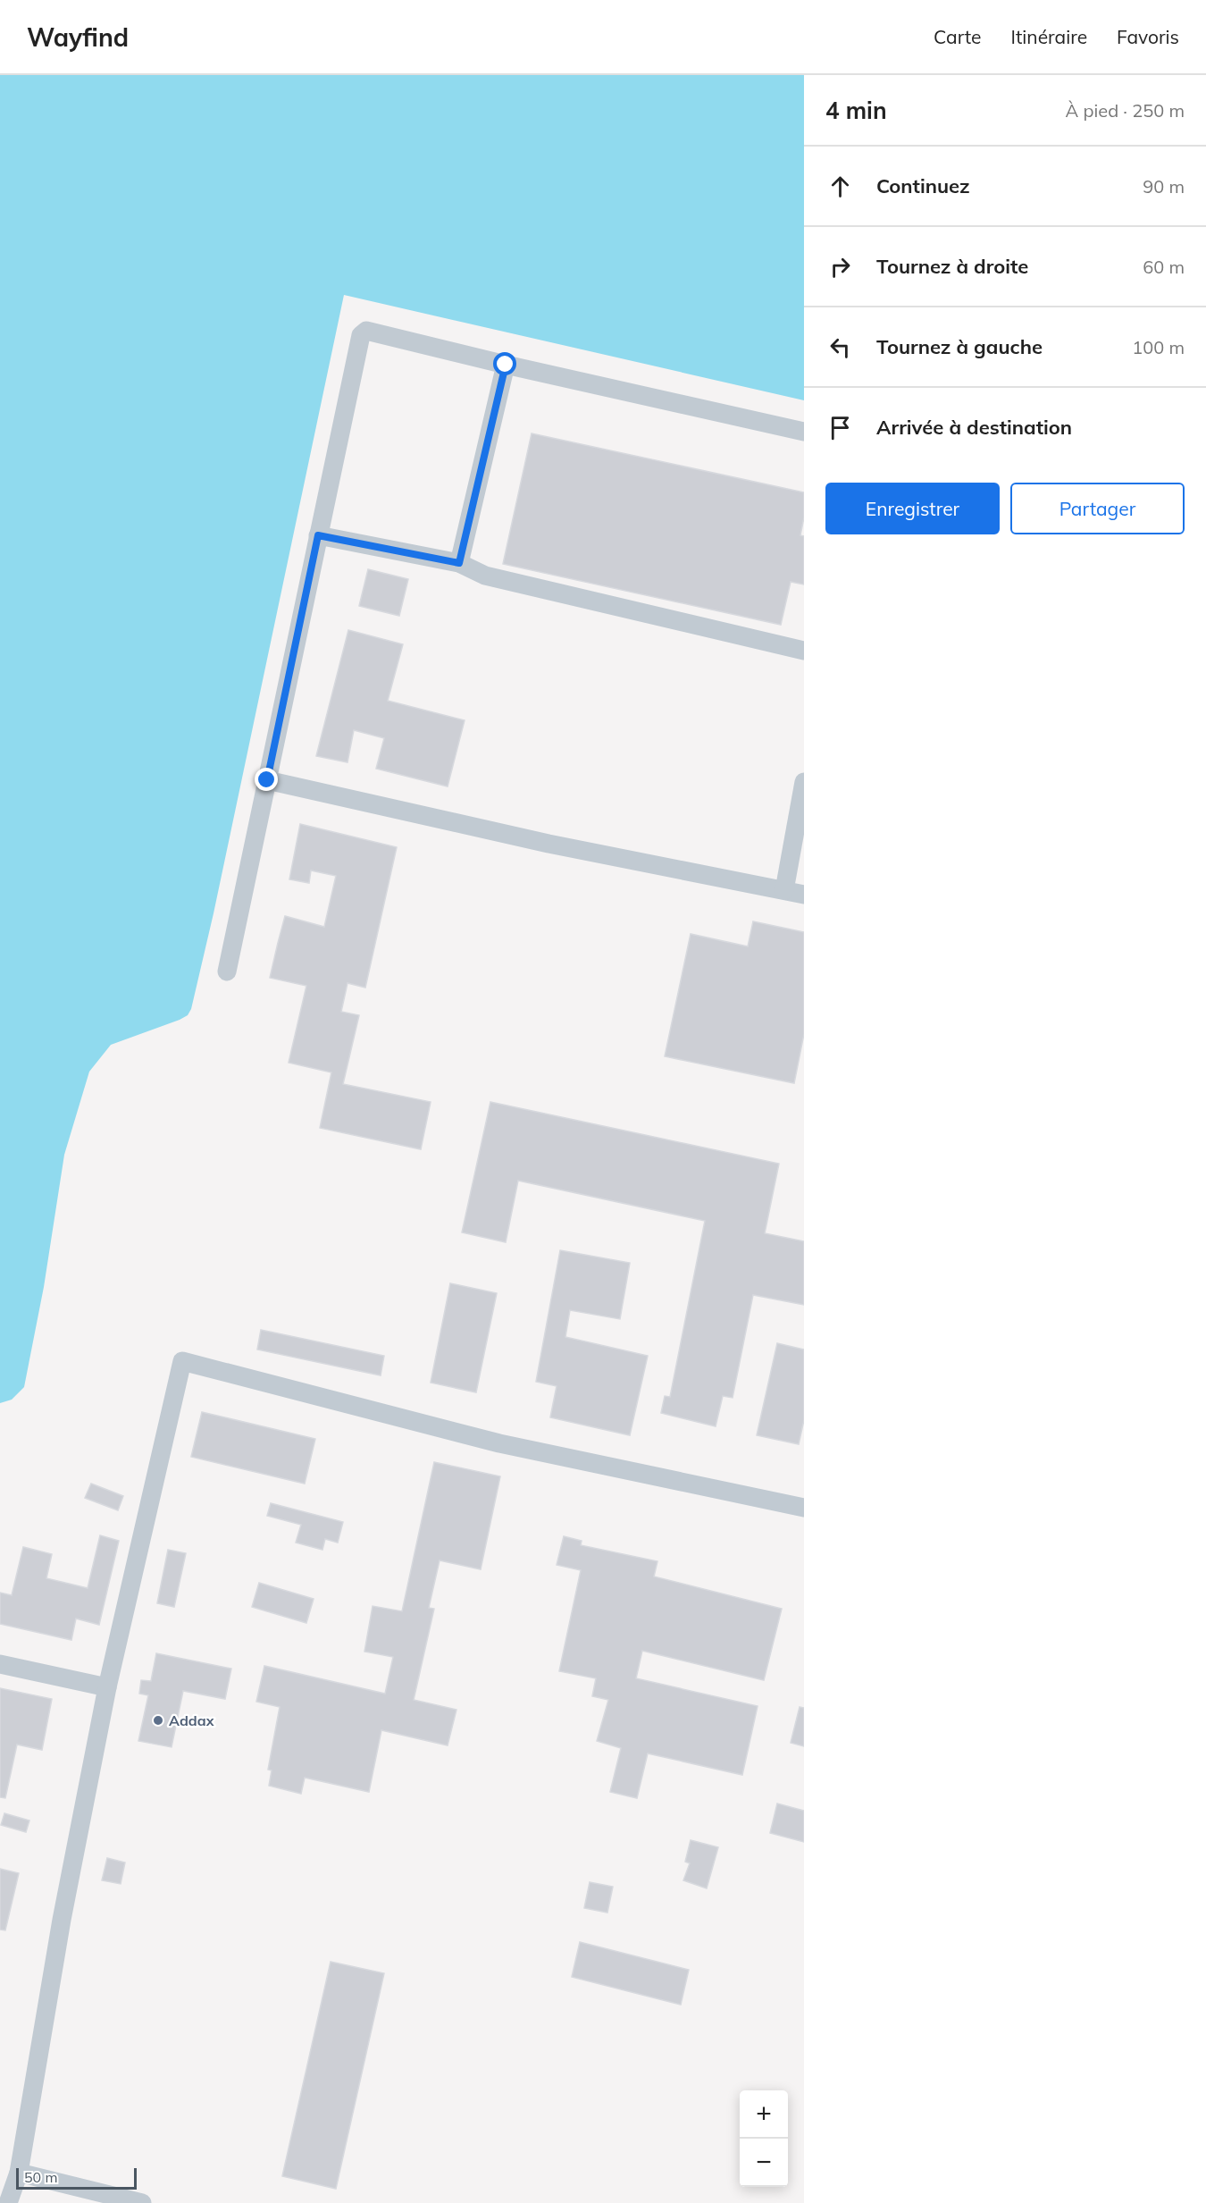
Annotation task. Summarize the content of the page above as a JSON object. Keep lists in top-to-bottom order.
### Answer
{
  "places": ["Addax"],
  "scale_bar": "50 m",
  "page": {
    "header": "Wayfind",
    "nav": ["Carte", "Itinéraire", "Favoris"],
    "heading": ["4 min", "À pied · 250 m"],
    "list": [
      ["Continuez", "90 m"],
      ["Tournez à droite", "60 m"],
      ["Tournez à gauche", "100 m"],
      "Arrivée à destination"
    ],
    "buttons": ["Enregistrer", "Partager"],
    "map_buttons": ["+", "−"],
    "scale": "50 m"
  }
}
